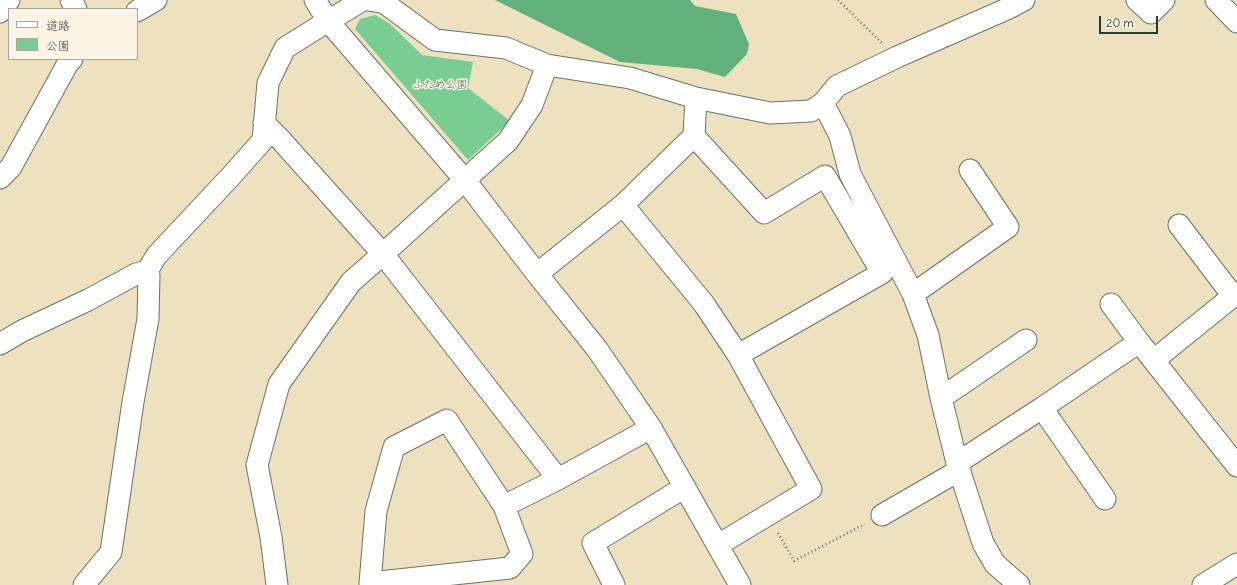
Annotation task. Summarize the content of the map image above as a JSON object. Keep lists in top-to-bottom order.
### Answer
{
  "parks": ["ふため公園"],
  "legend": ["道路", "公園"],
  "scale_bar": "20 m"
}
